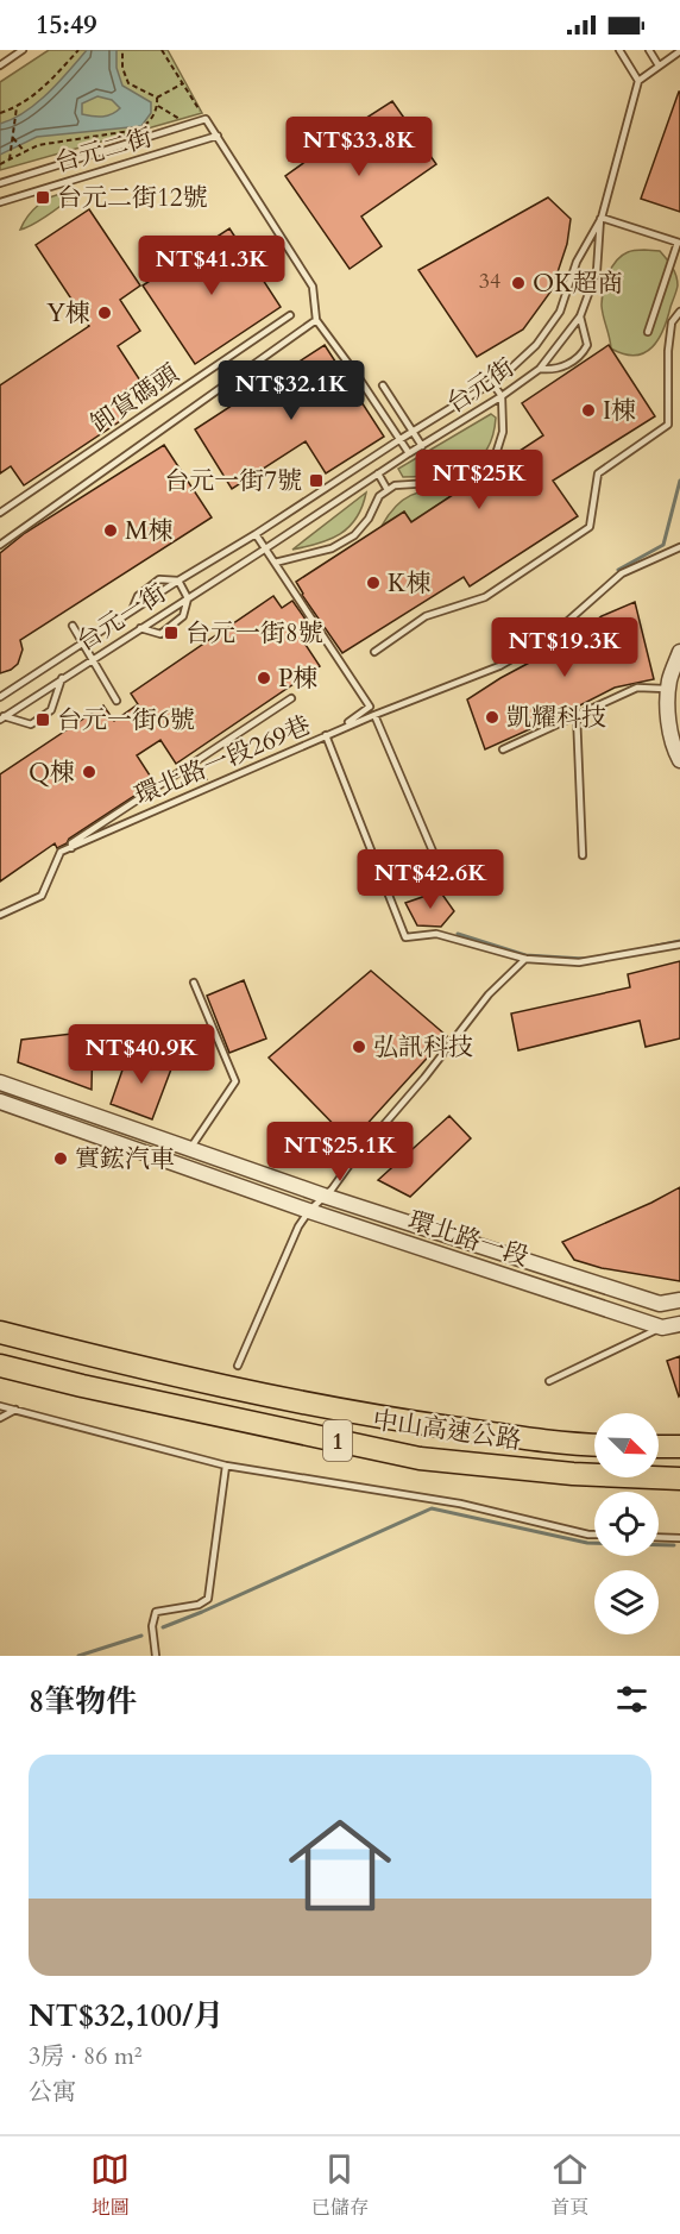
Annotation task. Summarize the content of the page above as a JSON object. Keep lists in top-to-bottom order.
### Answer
{
  "streets": {
    "highway": ["中山高速公路", "1"],
    "street": ["環北路一段"],
    "lane": [
      "台元二街",
      "台元街",
      "卸貨碼頭",
      "台元一街",
      "環北路一段269巷"
    ]
  },
  "crossings": [
    ["台元街", "台元一街"]
  ],
  "places": {
    "transit": [
      "台元二街12號",
      "台元一街7號",
      "台元一街8號",
      "台元一街6號"
    ],
    "other": [
      "OK超商",
      "Y棟",
      "I棟",
      "M棟",
      "K棟",
      "P棟",
      "凱耀科技",
      "Q棟",
      "弘訊科技",
      "實鋐汽車"
    ]
  },
  "house_numbers": ["34"],
  "north": "bottom right",
  "page": {
    "status": "15:49",
    "price": [
      "NT$33.8K",
      "NT$41.3K",
      "NT$32.1K",
      "NT$25K",
      "NT$19.3K",
      "NT$42.6K",
      "NT$40.9K",
      "NT$25.1K"
    ],
    "heading": "8筆物件",
    "list": [
      {
        "name": "NT$32,100/月",
        "note": "3房 · 86 m² · 公寓"
      }
    ],
    "tabs": ["地圖", "已儲存", "首頁"]
  }
}
